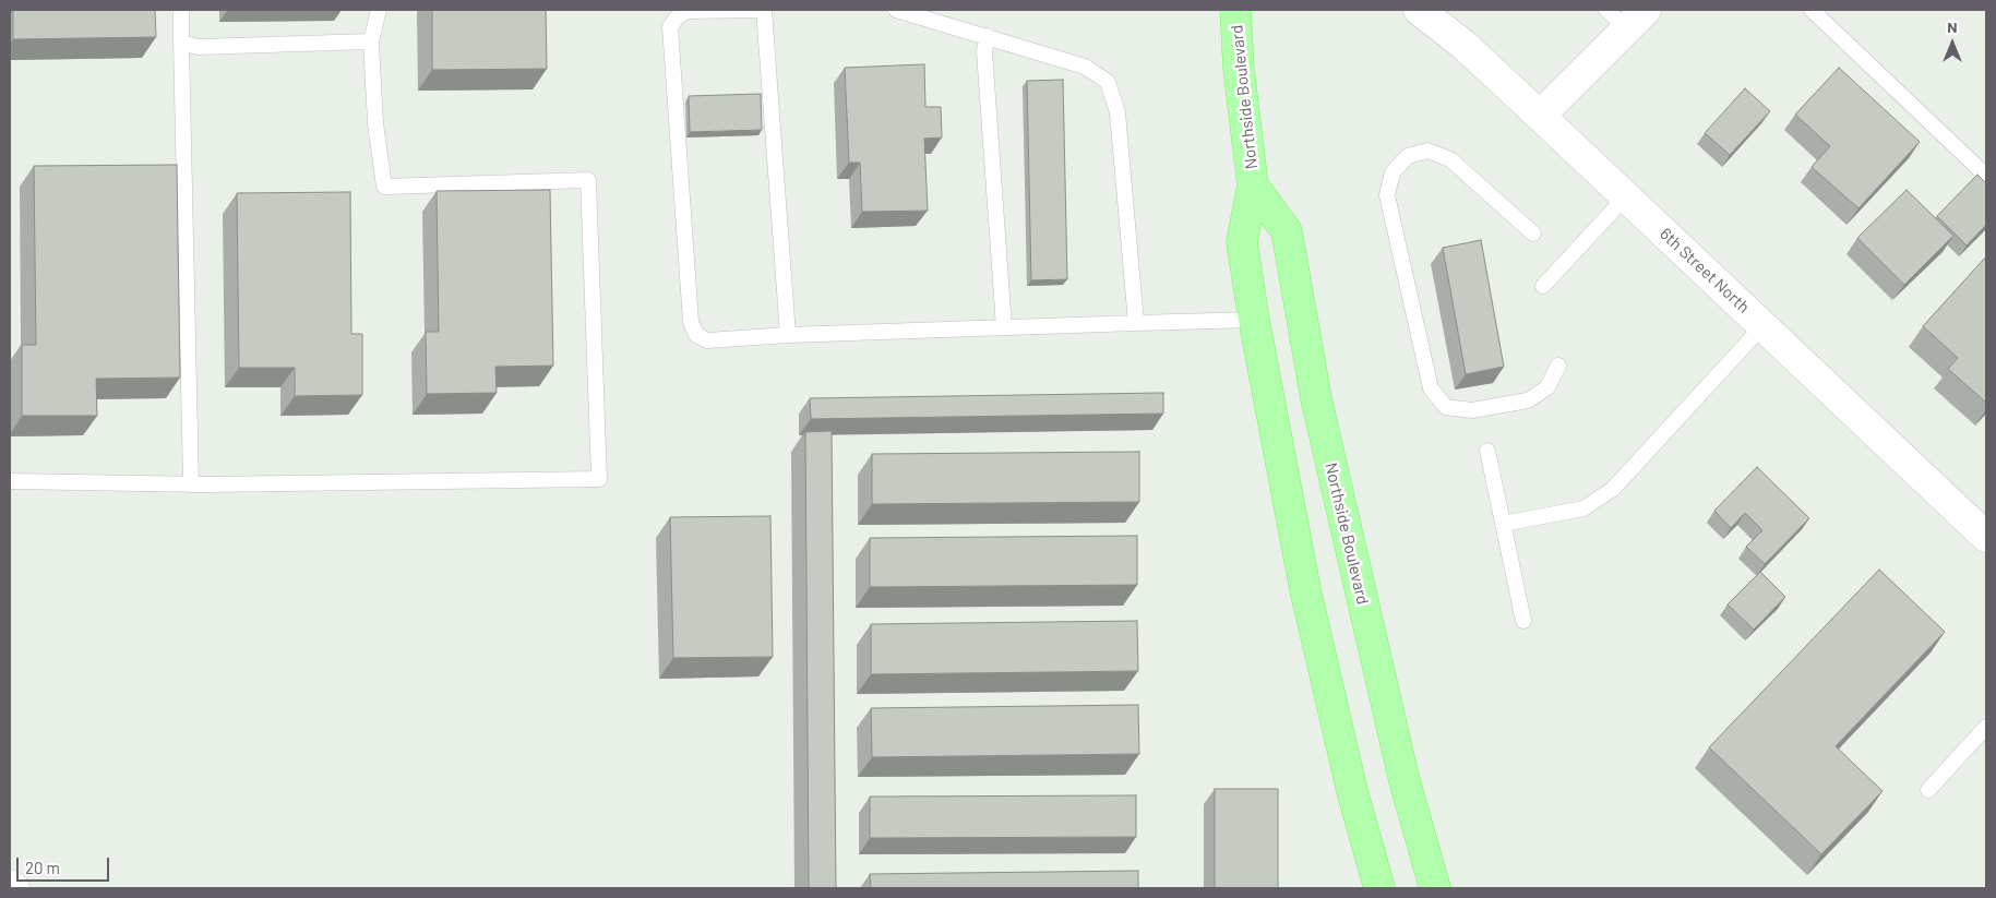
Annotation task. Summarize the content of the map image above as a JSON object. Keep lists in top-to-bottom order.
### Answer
{
  "streets": {
    "main road": ["Northside Boulevard"],
    "street": ["6th Street North"]
  },
  "scale_bar": "20 m",
  "north": "top"
}
